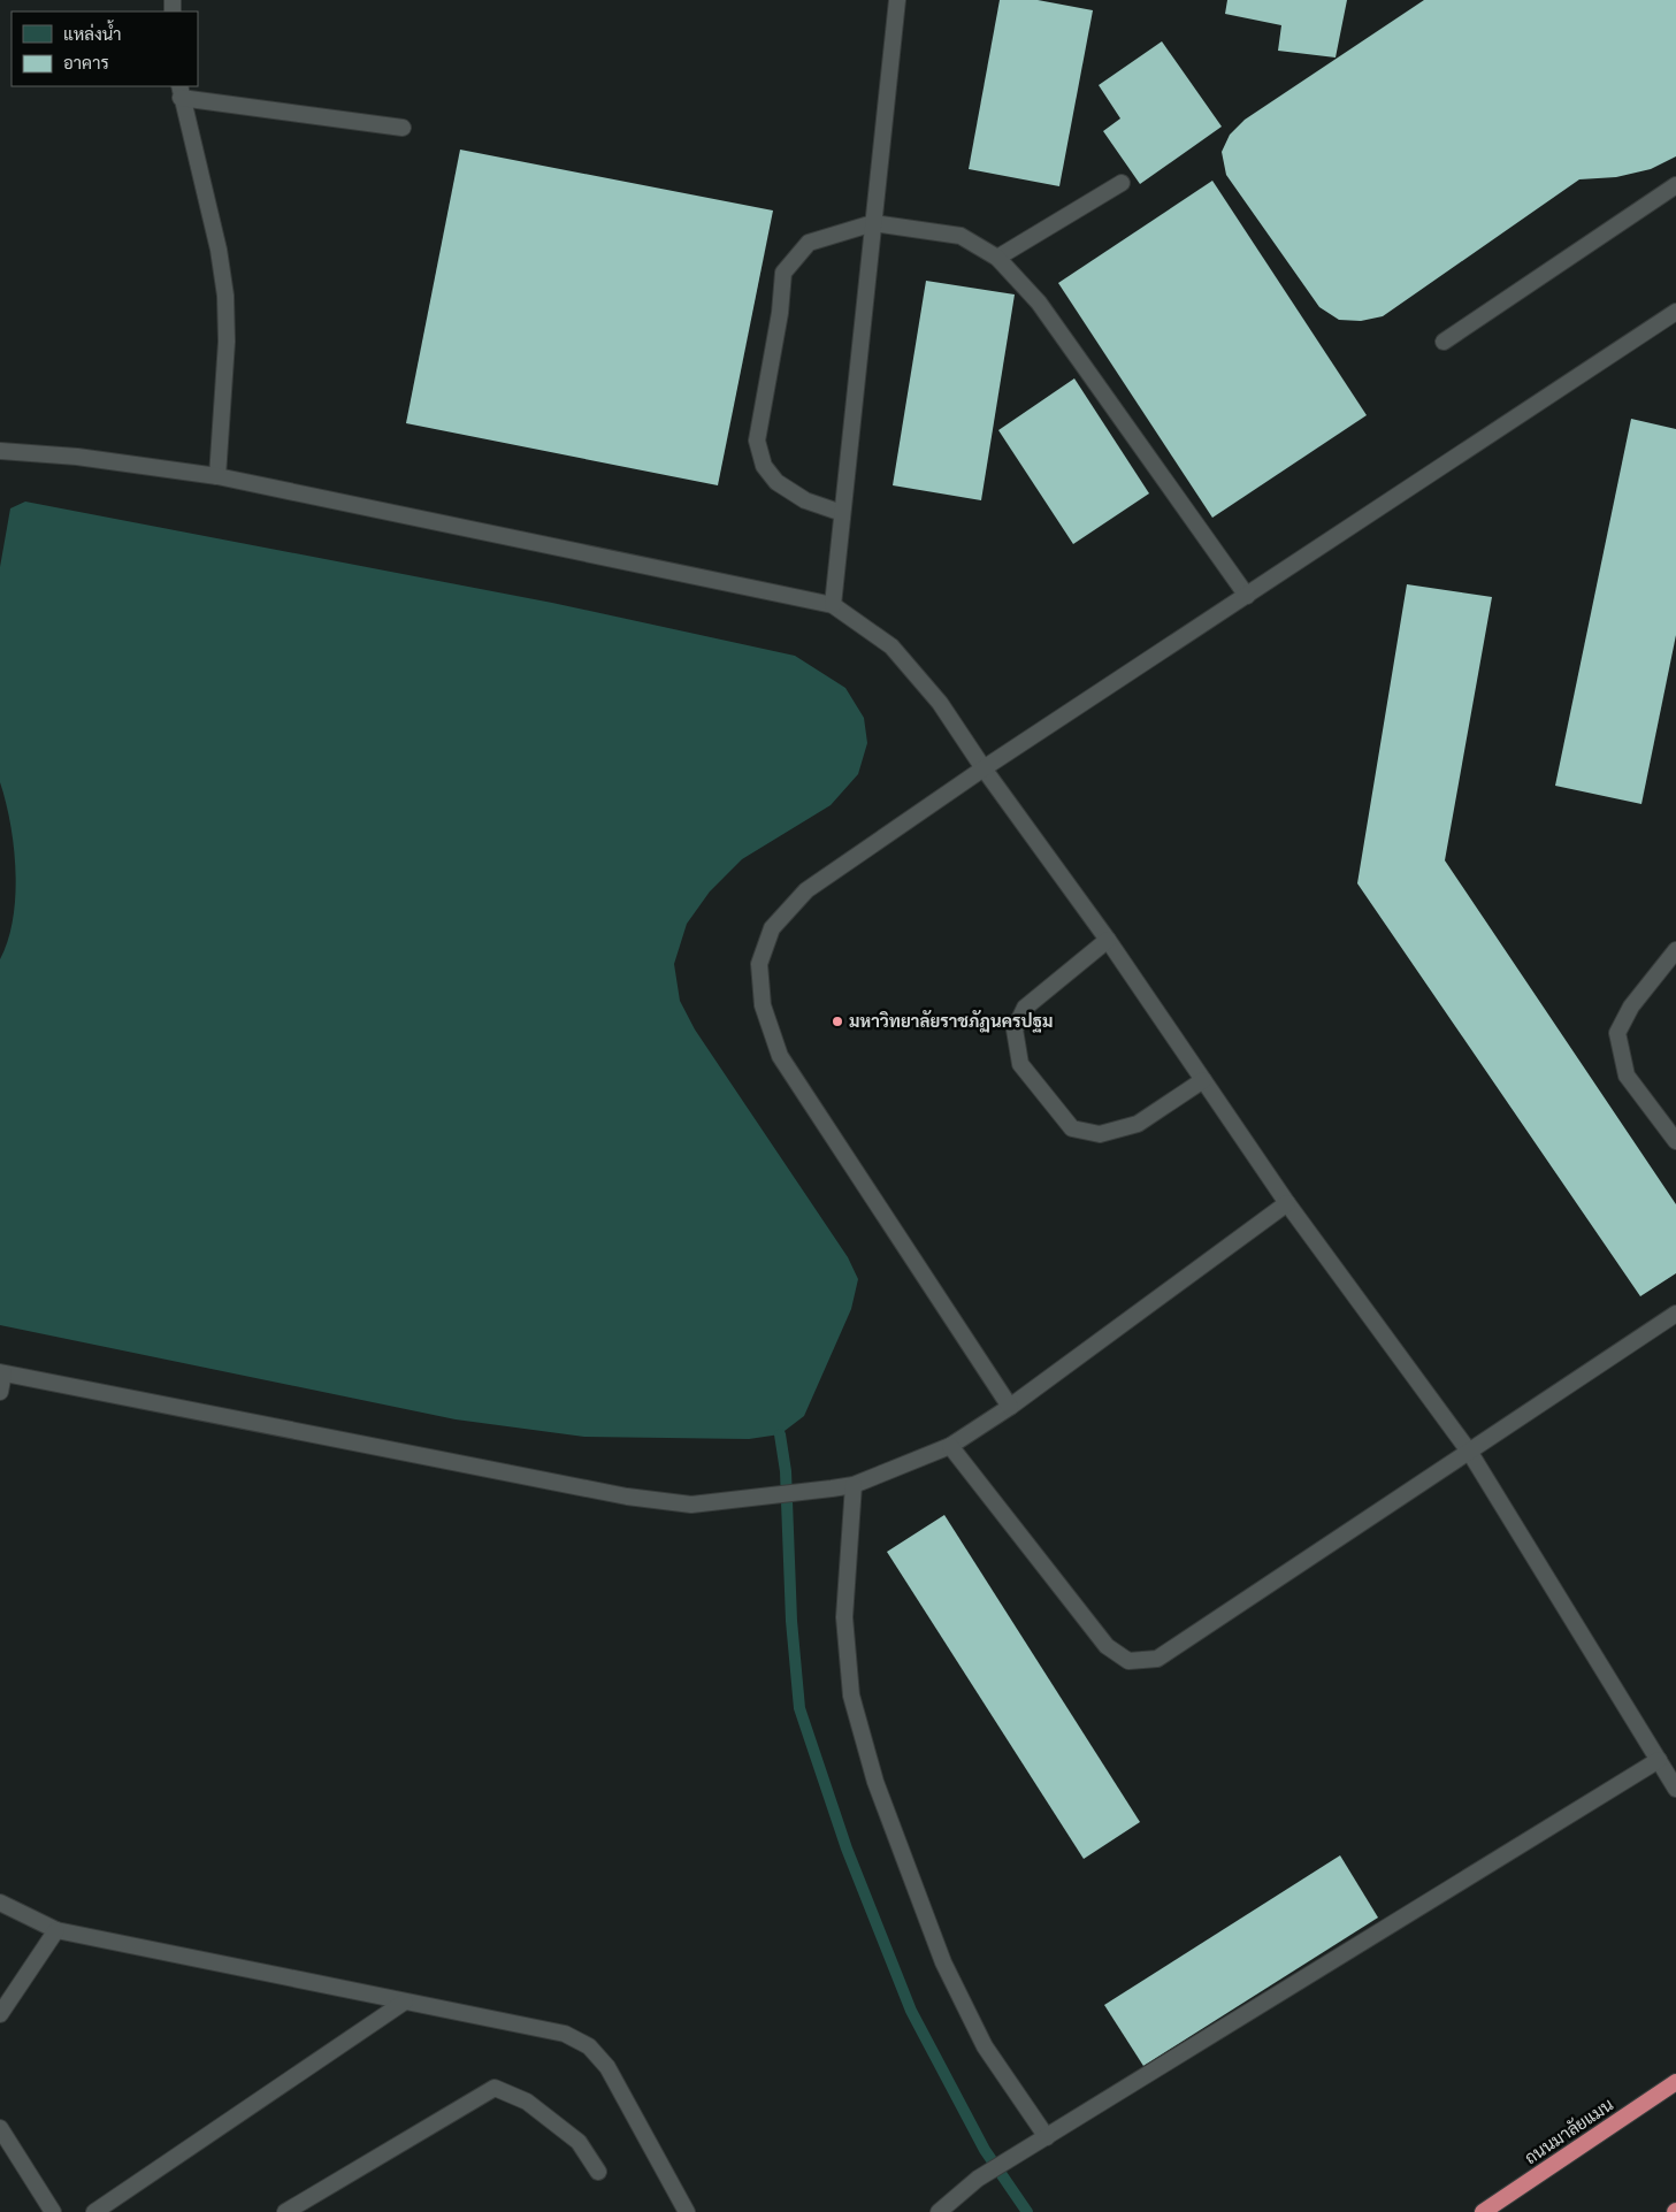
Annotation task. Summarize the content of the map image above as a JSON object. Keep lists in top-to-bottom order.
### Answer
{
  "streets": {
    "highway": ["ถนนมาลัยแมน"]
  },
  "places": ["มหาวิทยาลัยราชภัฏนครปฐม"],
  "legend": ["แหล่งน้ำ", "อาคาร"]
}
